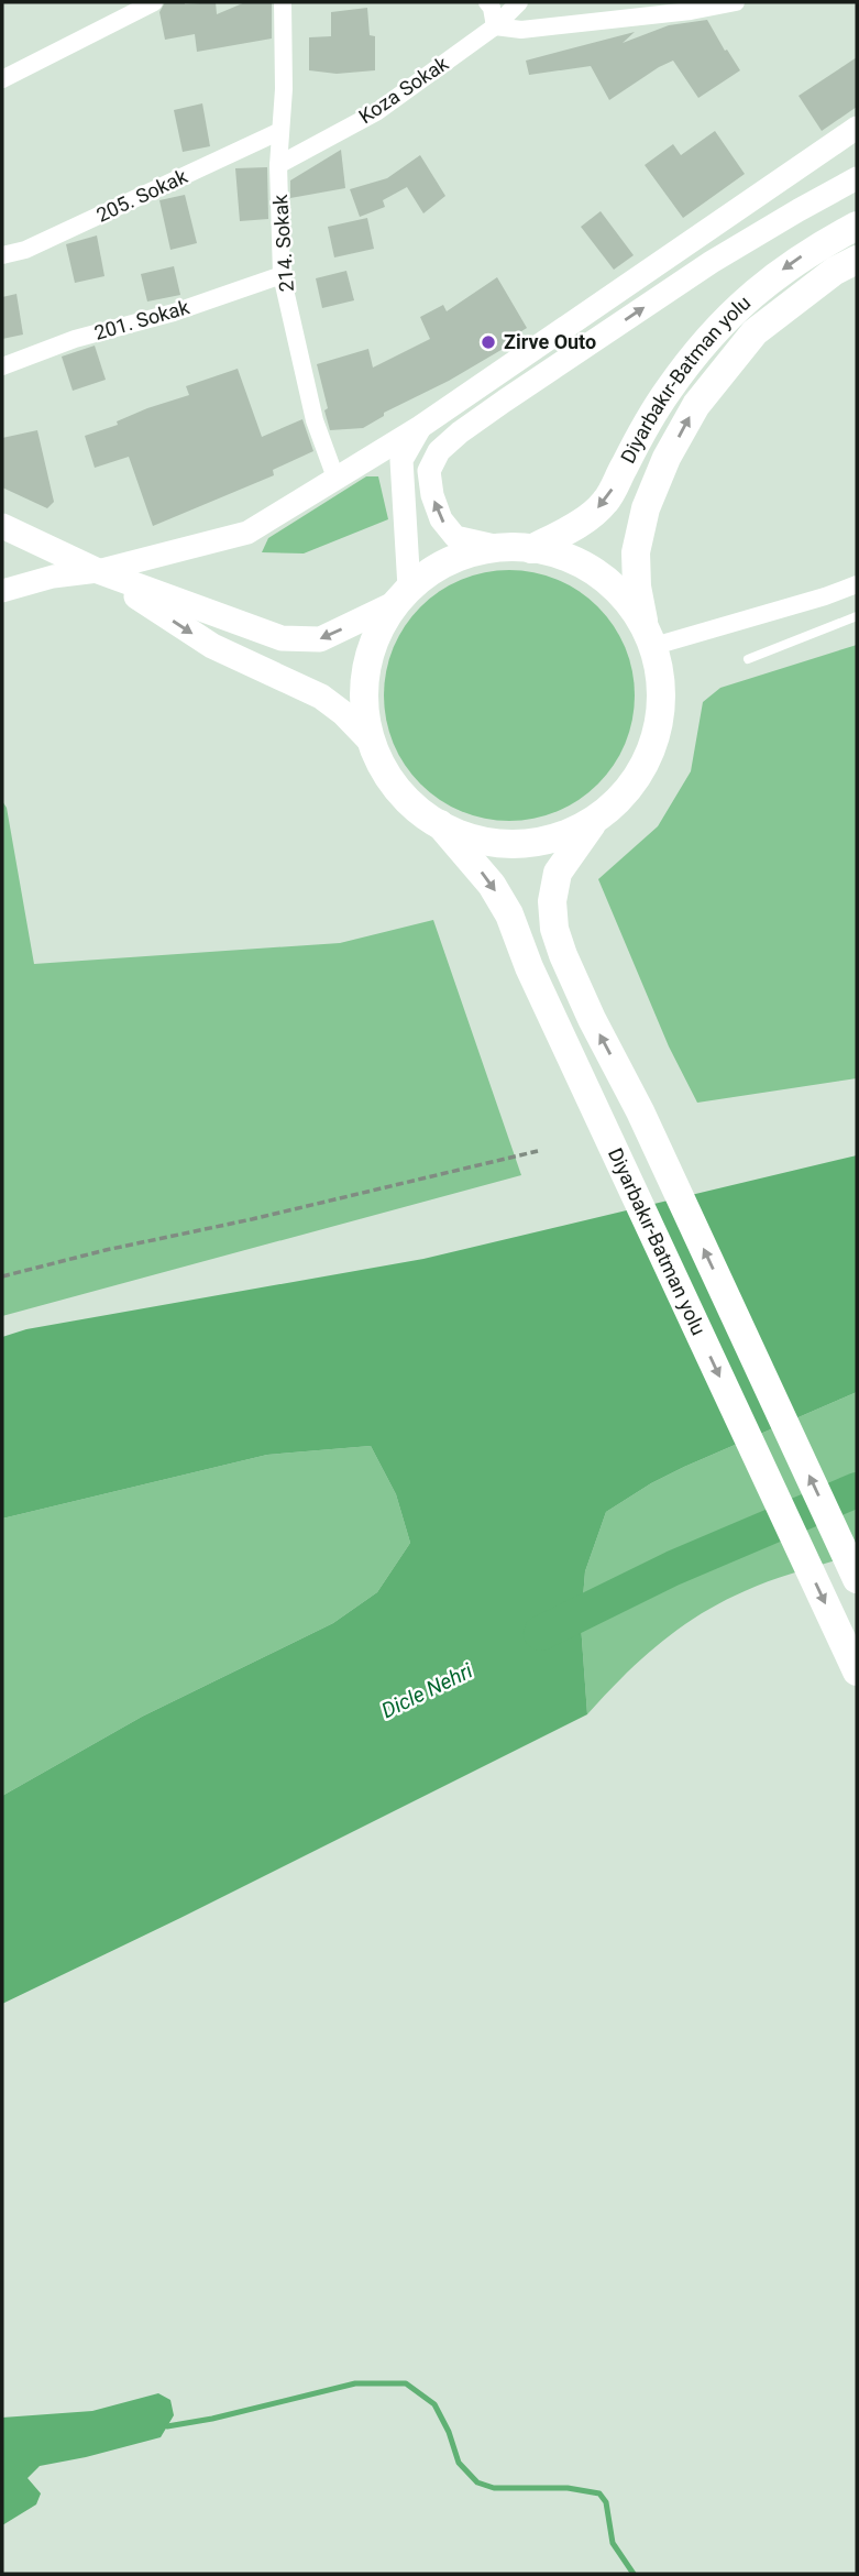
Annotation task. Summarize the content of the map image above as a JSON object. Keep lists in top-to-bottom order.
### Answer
{
  "streets": {
    "highway": ["Diyarbakır-Batman yolu"],
    "street": [
      "Koza Sokak",
      "205. Sokak",
      "214. Sokak",
      "201. Sokak"
    ]
  },
  "crossings": [
    ["Koza Sokak", "214. Sokak"],
    ["205. Sokak", "214. Sokak"],
    ["214. Sokak", "201. Sokak"]
  ],
  "water": ["Dicle Nehri"],
  "places": ["Zirve Outo"]
}
